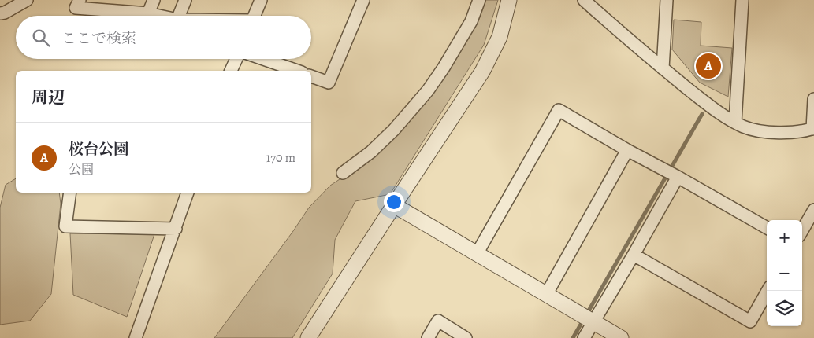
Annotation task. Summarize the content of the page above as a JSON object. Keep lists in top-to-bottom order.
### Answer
{
  "page": {
    "search": "ここで検索",
    "pins": "A",
    "heading": "周辺",
    "list": [
      {
        "mark": "A",
        "name": "桜台公園",
        "note": "公園",
        "value": "170 m"
      }
    ],
    "map_buttons": ["+", "−"]
  }
}
